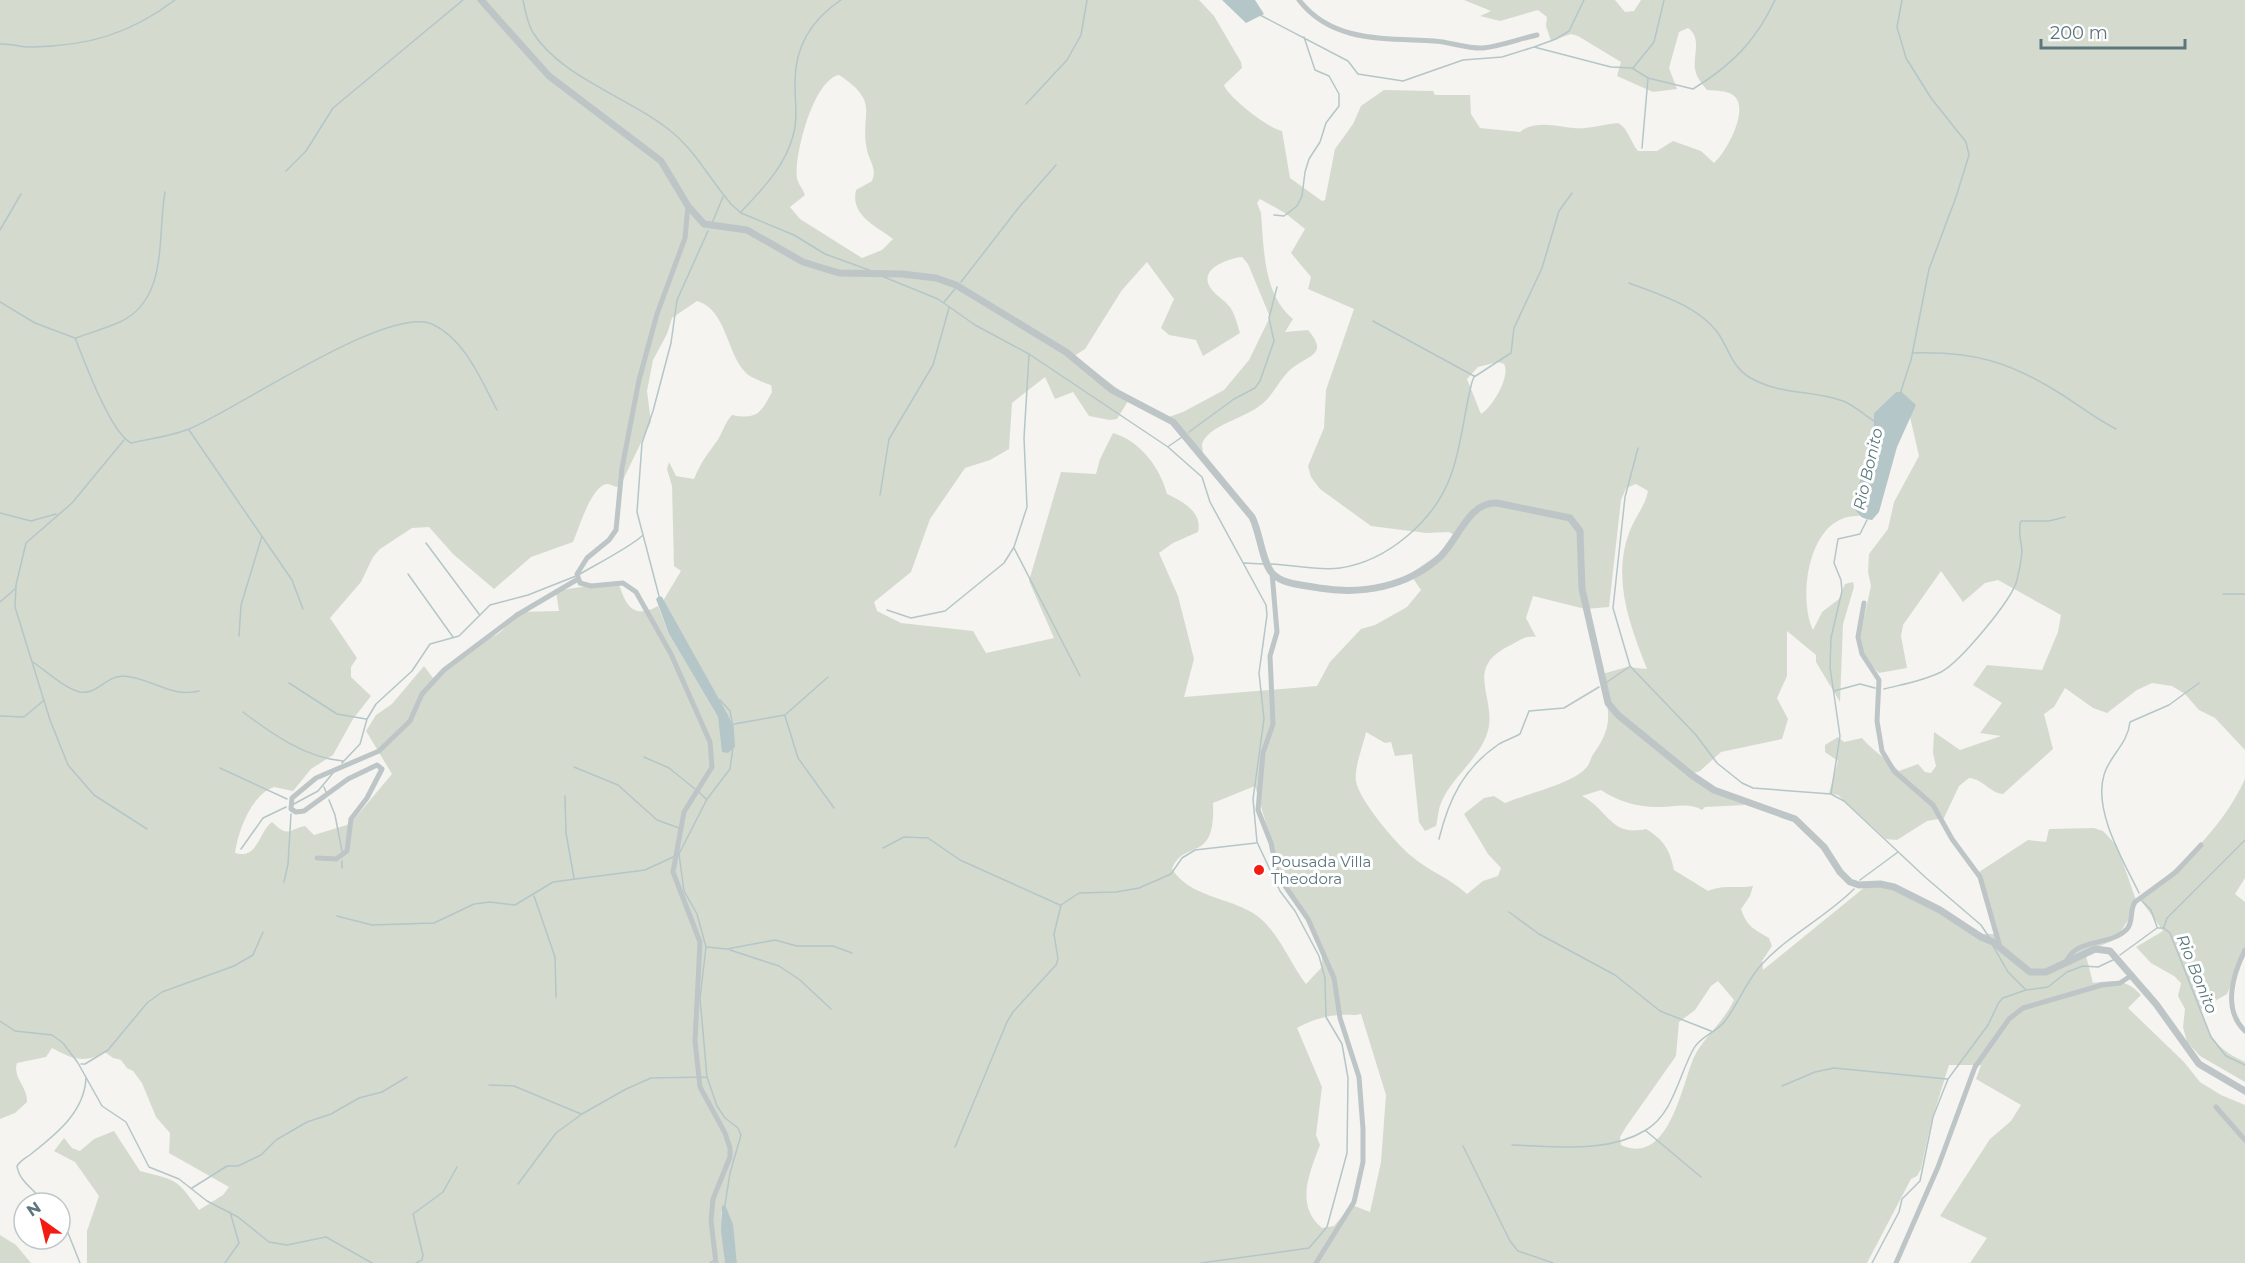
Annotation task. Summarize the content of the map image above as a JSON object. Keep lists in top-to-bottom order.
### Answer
{
  "water": ["Rio Bonito"],
  "places": ["Pousada Villa Theodora"],
  "scale_bar": "200 m",
  "north": "top left"
}
